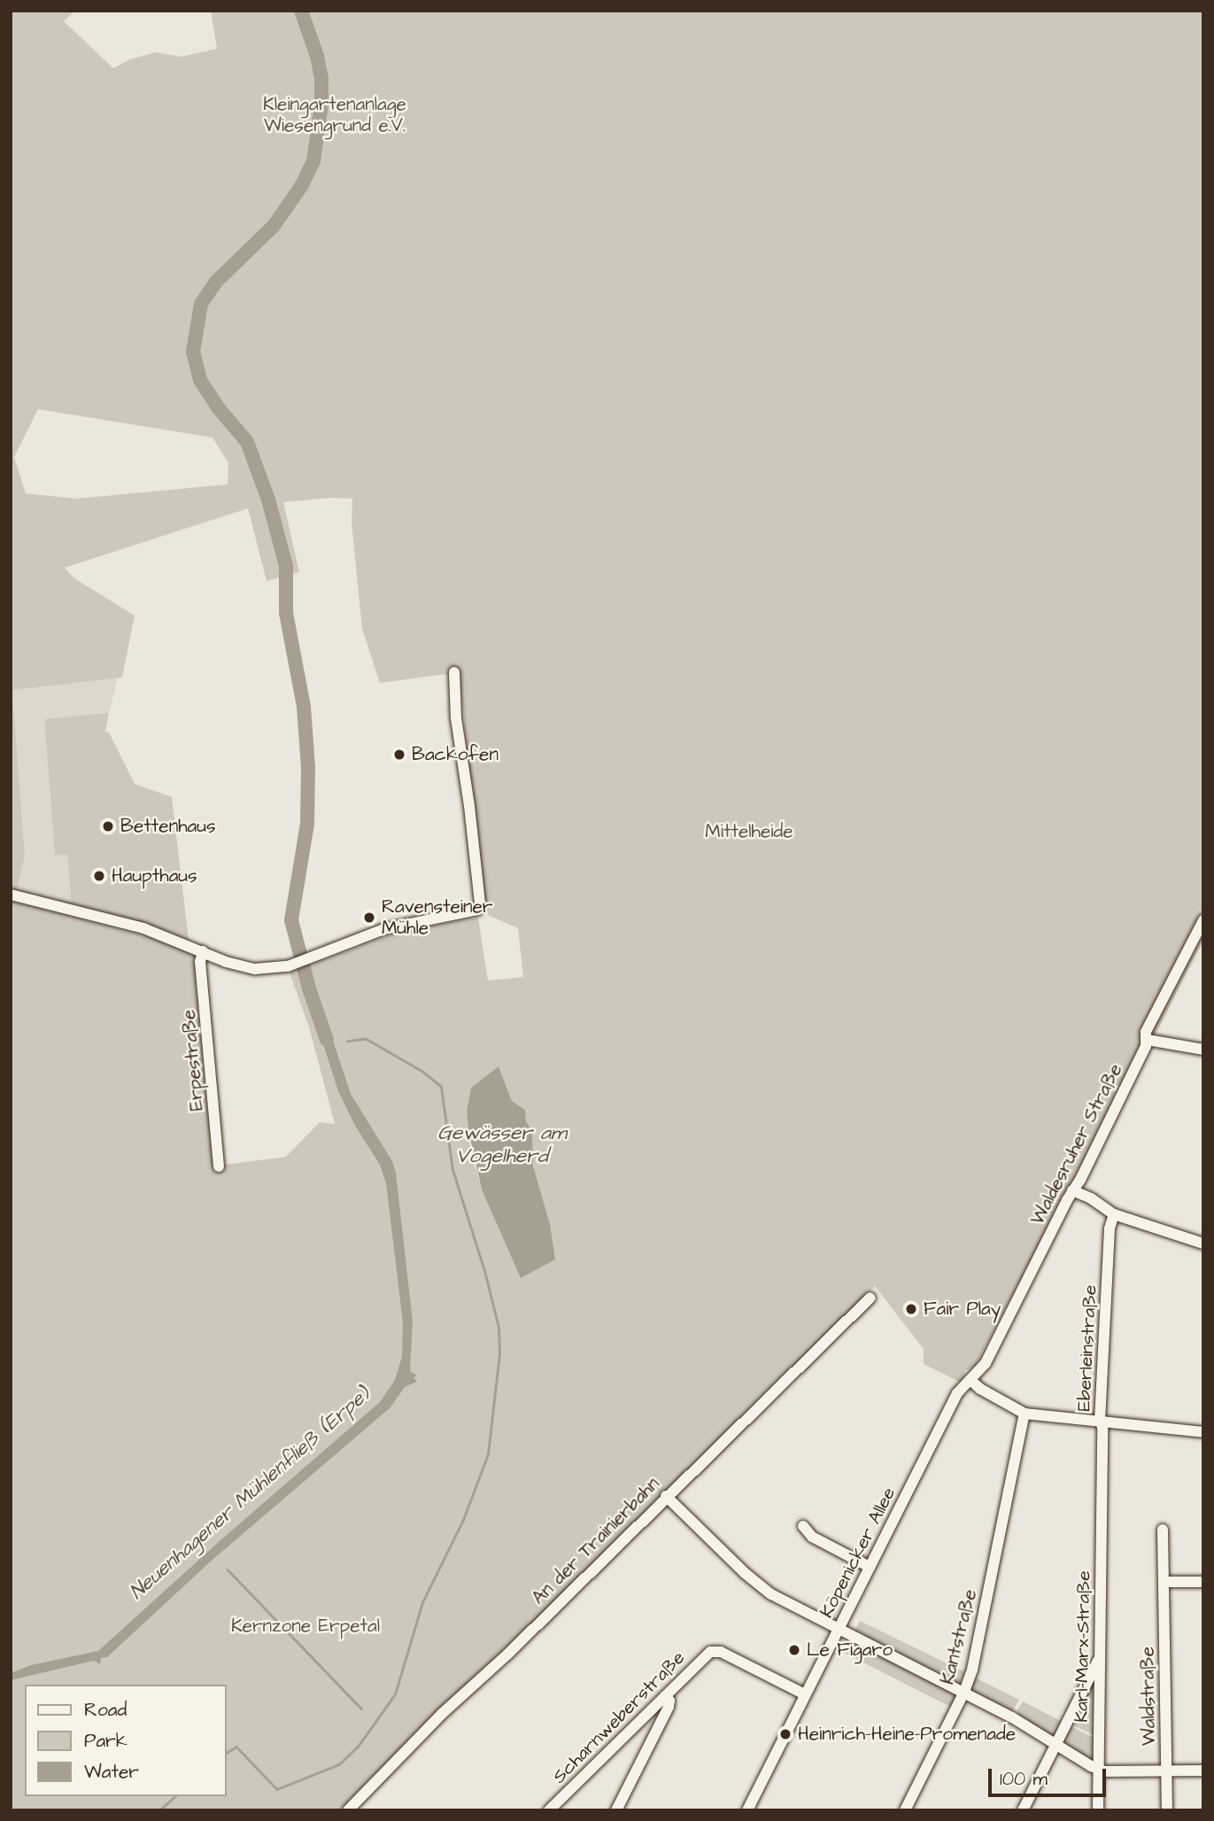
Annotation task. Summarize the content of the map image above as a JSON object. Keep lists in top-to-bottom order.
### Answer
{
  "streets": {
    "street": [
      "Erpestraße",
      "Waldesruher Straße",
      "Eberleinstraße",
      "An der Trainierbahn",
      "Köpenicker Allee",
      "Kantstraße",
      "Karl-Marx-Straße",
      "Waldstraße",
      "Scharnweberstraße"
    ]
  },
  "crossings": [
    ["Waldesruher Straße", "Köpenicker Allee"],
    ["Eberleinstraße", "Karl-Marx-Straße"],
    ["Köpenicker Allee", "Scharnweberstraße"]
  ],
  "water": ["Gewässer am Vogelherd", "Neuenhagener Mühlenfließ (Erpe)"],
  "parks": ["Kleingartenanlage Wiesengrund e.V.", "Mittelheide", "Kernzone Erpetal"],
  "places": [
    "Backofen",
    "Bettenhaus",
    "Haupthaus",
    "Ravensteiner Mühle",
    "Fair Play",
    "Le Figaro",
    "Heinrich-Heine-Promenade"
  ],
  "legend": ["Road", "Park", "Water"],
  "scale_bar": "100 m"
}
